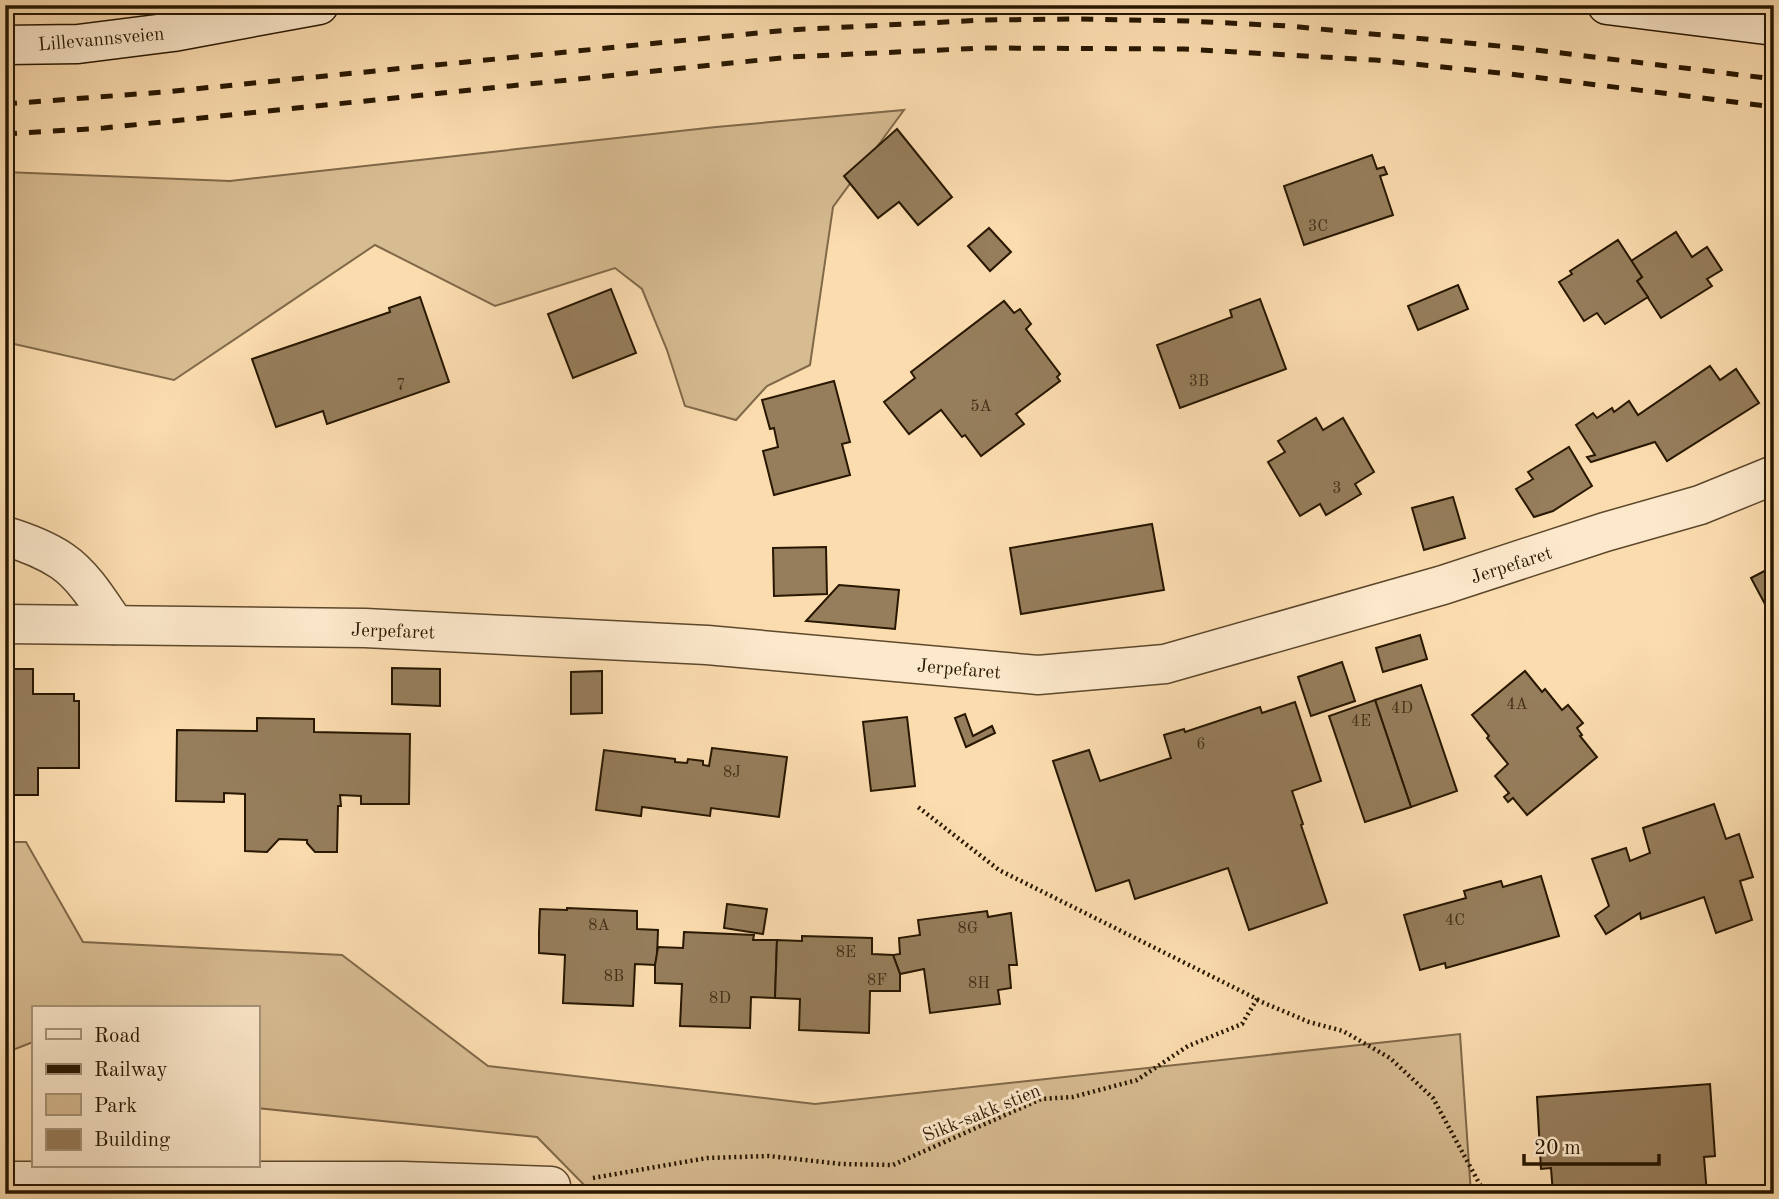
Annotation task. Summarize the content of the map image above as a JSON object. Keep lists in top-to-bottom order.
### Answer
{
  "streets": {
    "street": ["Lillevannsveien", "Jerpefaret"],
    "path": ["Sikk-sakk stien"]
  },
  "house_numbers": [
    "3C",
    "3B",
    "7",
    "5A",
    "3",
    "4A",
    "4D",
    "4E",
    "6",
    "8J",
    "4C",
    "8A",
    "8G",
    "8E",
    "8B",
    "8F",
    "8H",
    "8D"
  ],
  "legend": [
    "Road",
    "Railway",
    "Park",
    "Building"
  ],
  "scale_bar": "20 m"
}
